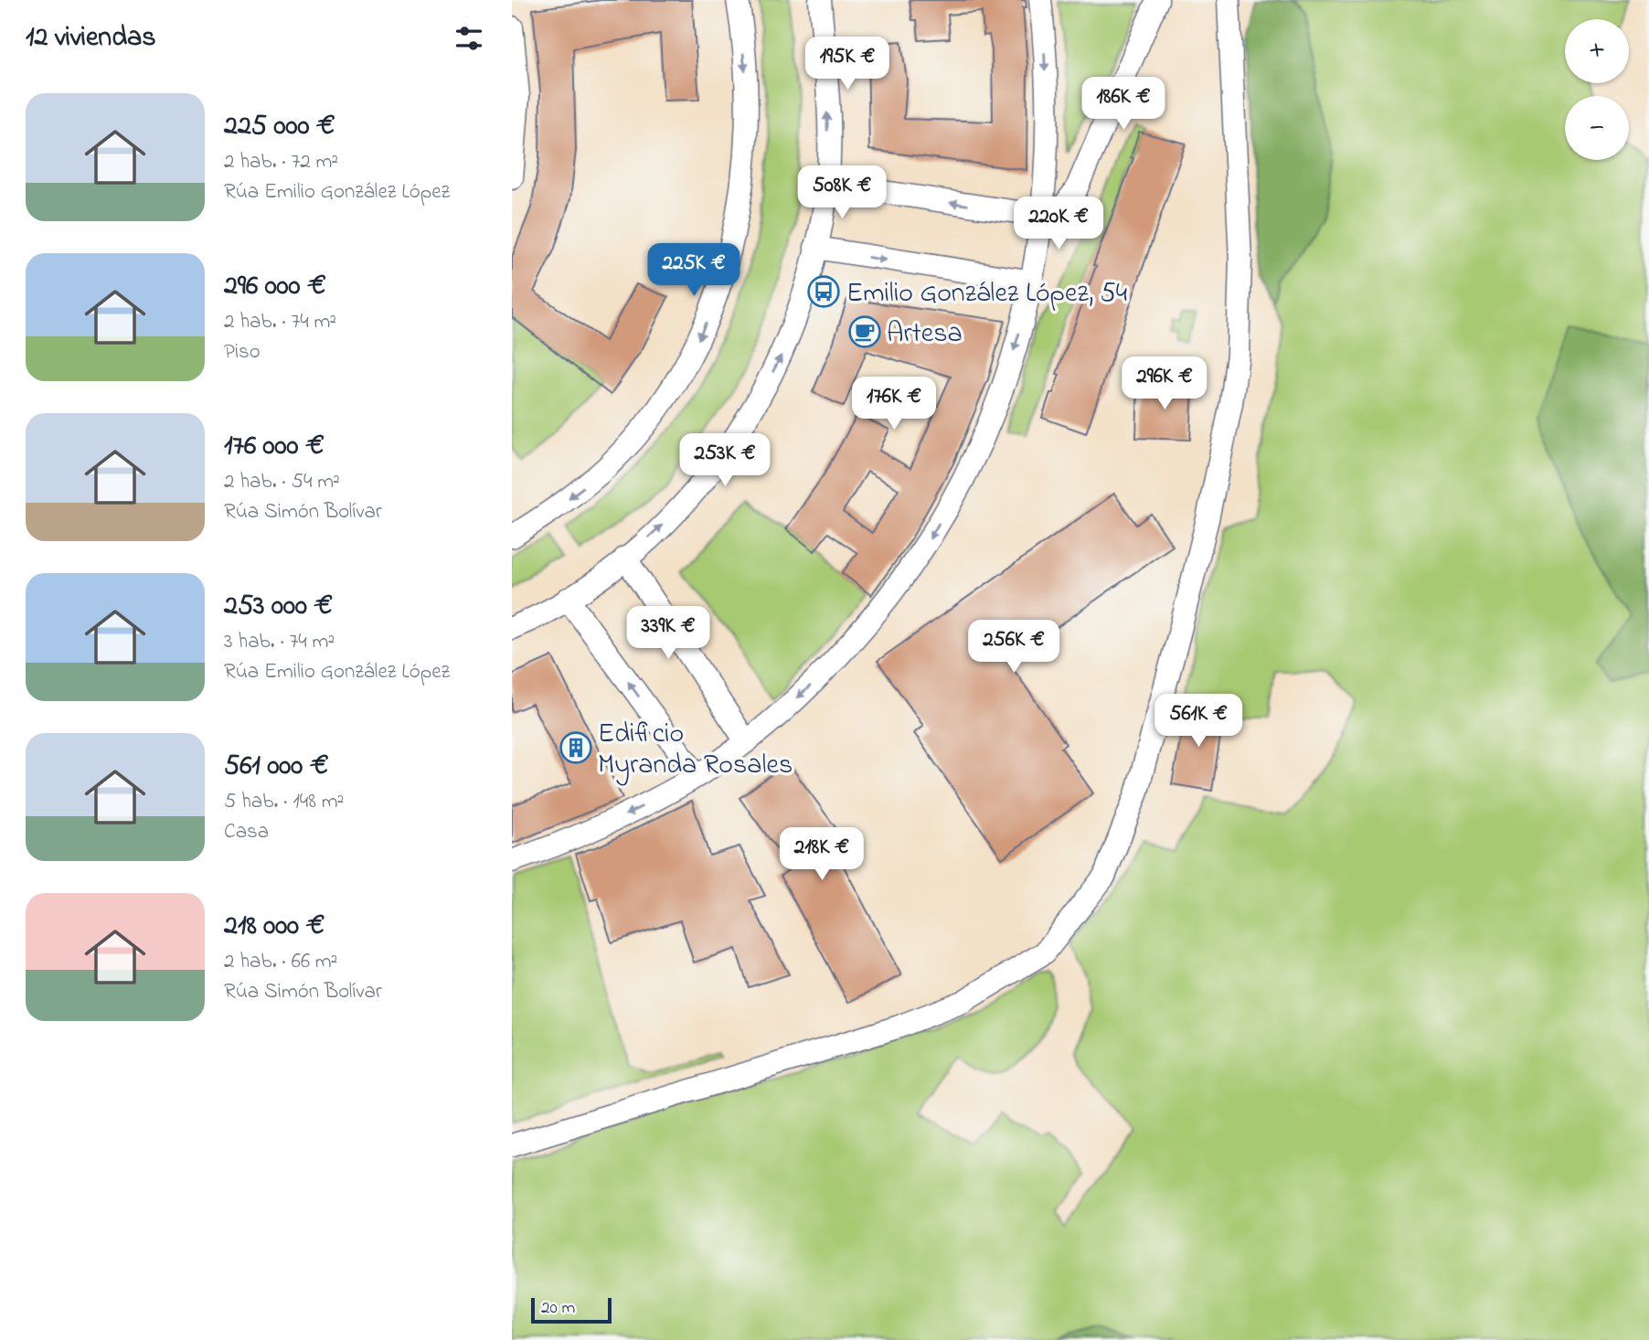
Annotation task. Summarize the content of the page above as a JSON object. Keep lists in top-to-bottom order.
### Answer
{
  "places": {
    "bus stop": ["Emilio González López, 54"],
    "cafe": ["Artesa"],
    "building": ["Edificio Myranda Rosales"]
  },
  "scale_bar": "20 m",
  "page": {
    "heading": "12 viviendas",
    "map_buttons": ["+", "−"],
    "price": [
      "195K €",
      "186K €",
      "508K €",
      "220K €",
      "225K €",
      "296K €",
      "176K €",
      "253K €",
      "339K €",
      "256K €",
      "561K €",
      "218K €"
    ],
    "list": [
      {
        "name": "225 000 €",
        "note": "2 hab. · 72 m² · Rúa Emilio González López"
      },
      {
        "name": "296 000 €",
        "note": "2 hab. · 74 m² · Piso"
      },
      {
        "name": "176 000 €",
        "note": "2 hab. · 54 m² · Rúa Simón Bolívar"
      },
      {
        "name": "253 000 €",
        "note": "3 hab. · 74 m² · Rúa Emilio González López"
      },
      {
        "name": "561 000 €",
        "note": "5 hab. · 148 m² · Casa"
      },
      {
        "name": "218 000 €",
        "note": "2 hab. · 66 m² · Rúa Simón Bolívar"
      }
    ],
    "scale": "20 m"
  }
}
